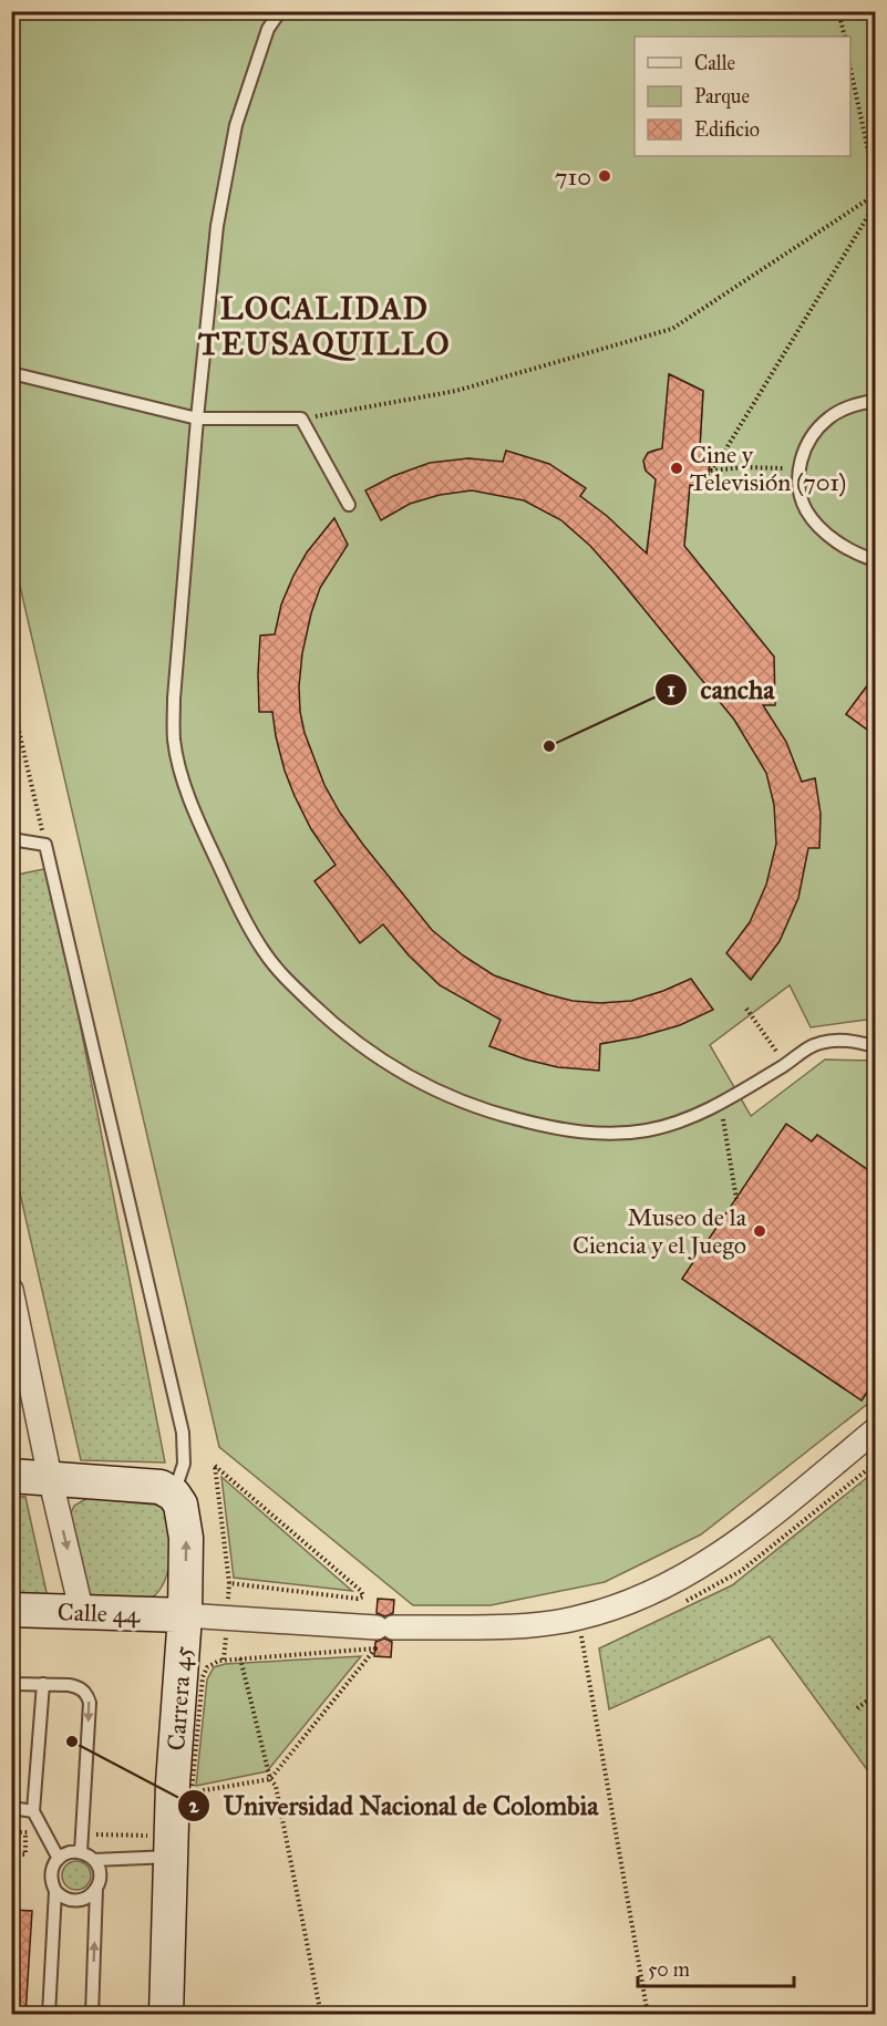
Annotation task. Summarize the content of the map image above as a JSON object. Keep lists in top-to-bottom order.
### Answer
{
  "streets": {
    "street": ["Calle 44", "Carrera 45"]
  },
  "crossings": [
    ["Calle 44", "Carrera 45"]
  ],
  "districts": ["LOCALIDAD TEUSAQUILLO"],
  "places": [
    "710",
    "Cine y Televisión (701)",
    "cancha",
    "Museo de la Ciencia y el Juego",
    "Universidad Nacional de Colombia"
  ],
  "legend": ["Calle", "Parque", "Edificio"],
  "scale_bar": "50 m"
}
